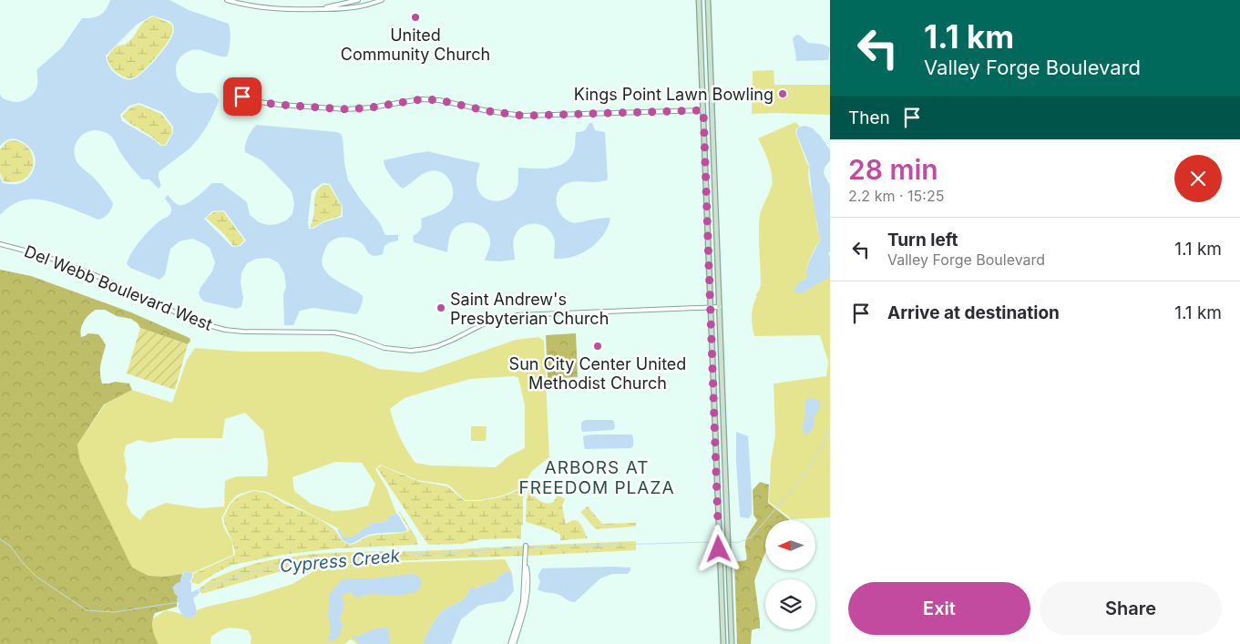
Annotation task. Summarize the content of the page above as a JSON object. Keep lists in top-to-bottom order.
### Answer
{
  "streets": {
    "street": ["Del Webb Boulevard West"]
  },
  "districts": ["ARBORS AT FREEDOM PLAZA"],
  "water": ["Cypress Creek"],
  "places": [
    "United Community Church",
    "Kings Point Lawn Bowling",
    "Saint Andrew's Presbyterian Church",
    "Sun City Center United Methodist Church"
  ],
  "north": "left",
  "page": {
    "turn": ["1.1 km", "Valley Forge Boulevard"],
    "then": "Then",
    "heading": ["28 min", "2.2 km · 15:25"],
    "list": [
      {
        "name": "Turn left",
        "note": "Valley Forge Boulevard",
        "value": "1.1 km"
      },
      {
        "name": "Arrive at destination",
        "value": "1.1 km"
      }
    ],
    "buttons": ["Exit", "Share"]
  }
}
